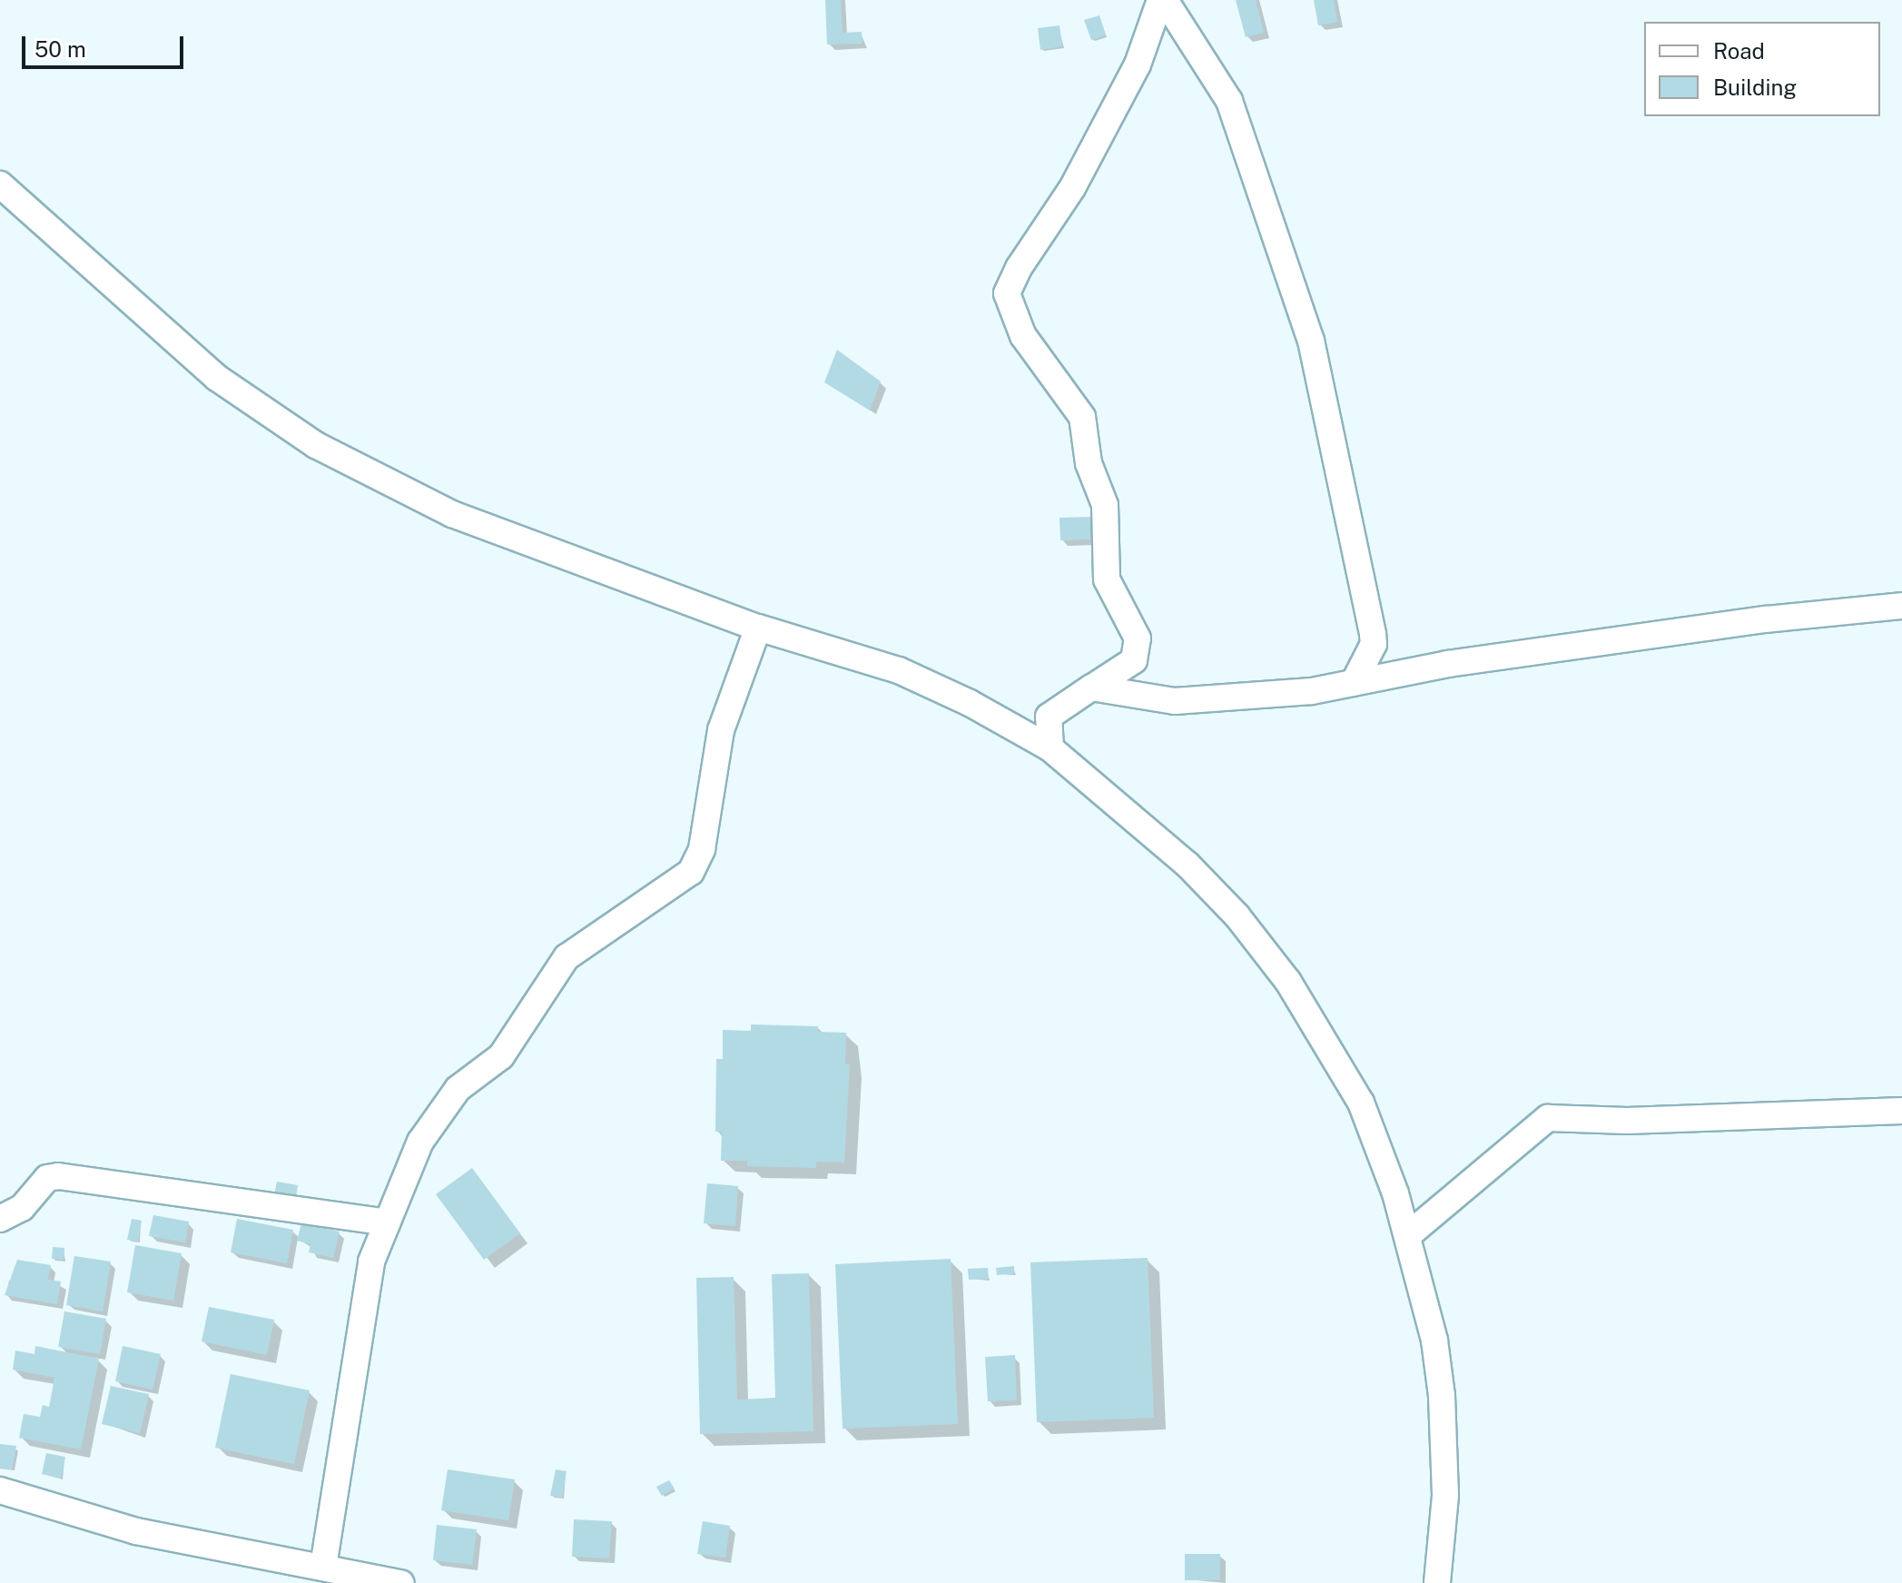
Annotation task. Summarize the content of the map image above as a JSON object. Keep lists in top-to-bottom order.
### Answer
{
  "legend": ["Road", "Building"],
  "scale_bar": "50 m"
}
